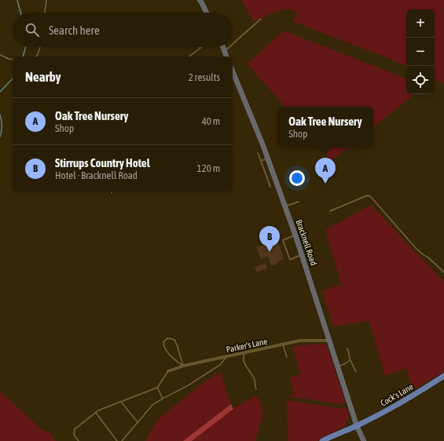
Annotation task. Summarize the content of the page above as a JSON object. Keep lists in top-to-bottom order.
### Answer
{
  "streets": {
    "main road": ["Bracknell Road", "Cock's Lane"],
    "street": ["Parker's Lane"]
  },
  "crossings": [
    ["Bracknell Road", "Parker's Lane"],
    ["Bracknell Road", "Cock's Lane"]
  ],
  "page": {
    "map_buttons": ["+", "−"],
    "search": "Search here",
    "heading": ["Nearby", "2 results"],
    "list": [
      {
        "mark": "A",
        "name": "Oak Tree Nursery",
        "note": "Shop",
        "value": "40 m"
      },
      {
        "mark": "B",
        "name": "Stirrups Country Hotel",
        "note": "Hotel · Bracknell Road",
        "value": "120 m"
      }
    ],
    "popup": ["Oak Tree Nursery", "Shop"],
    "pins": ["A", "B"]
  }
}
